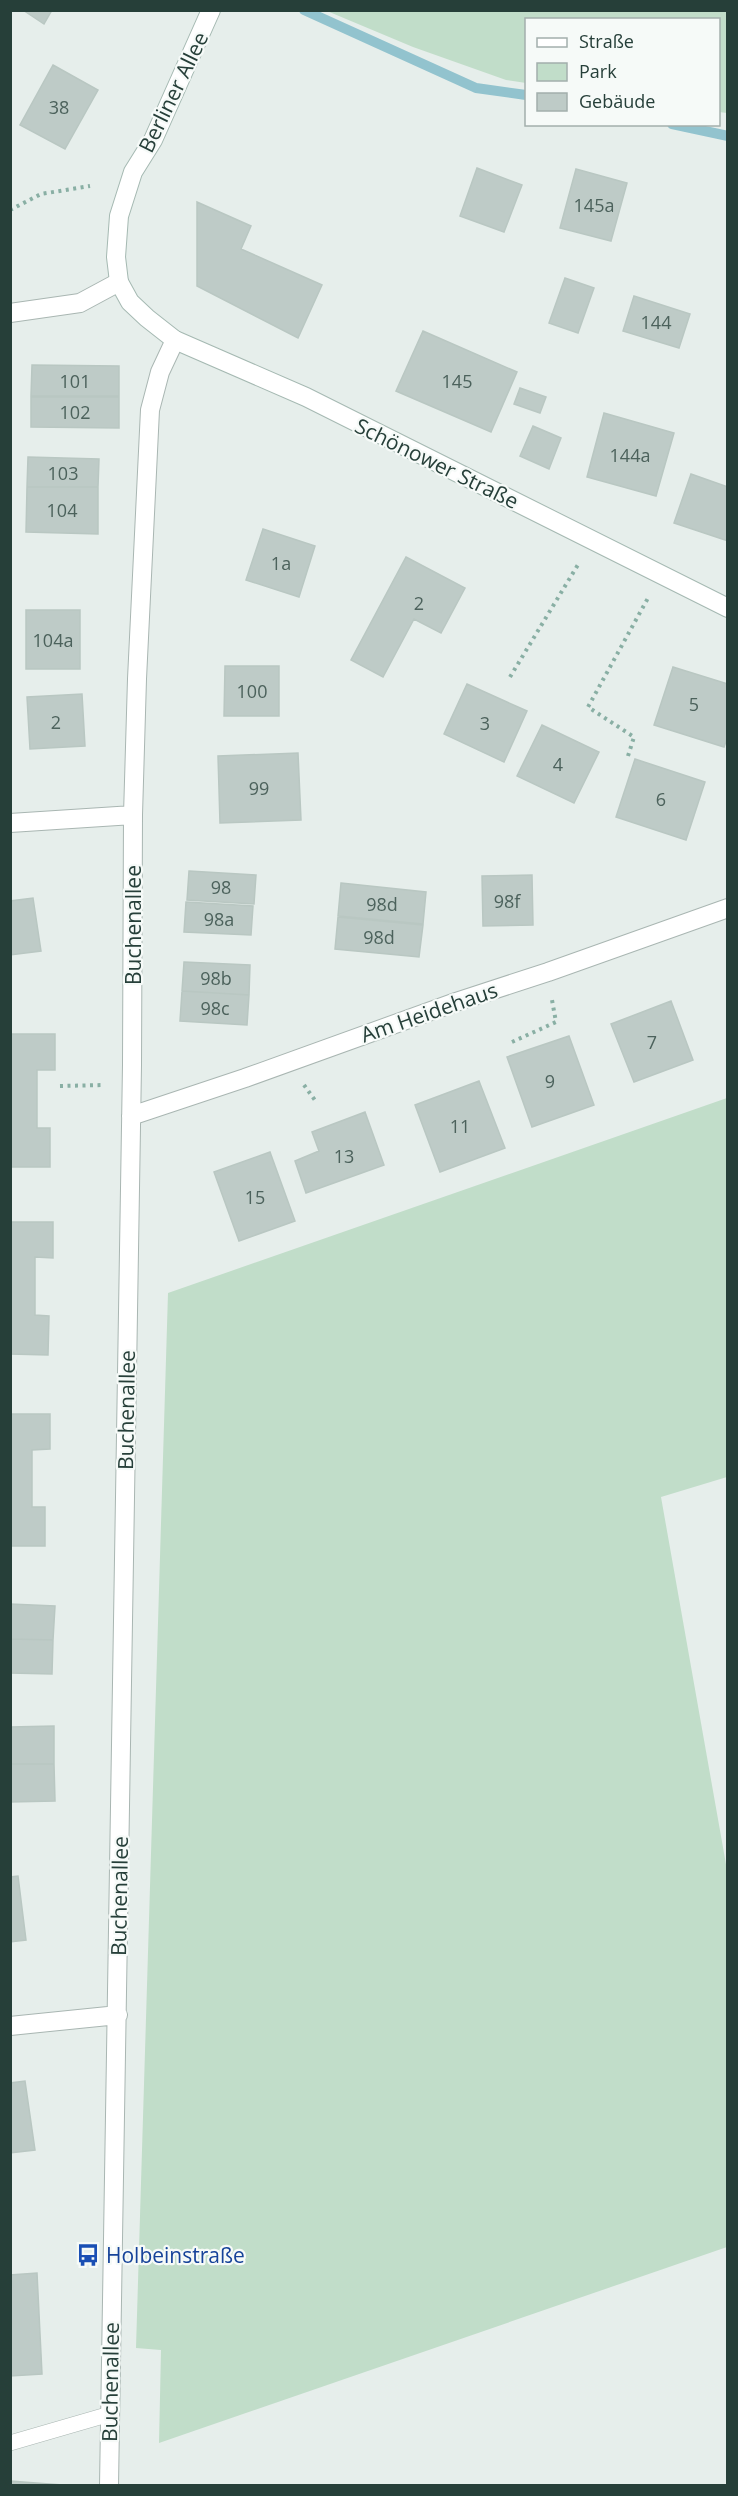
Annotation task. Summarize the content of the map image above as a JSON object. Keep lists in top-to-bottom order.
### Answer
{
  "streets": {
    "street": [
      "Berliner Allee",
      "Schönower Straße",
      "Buchenallee",
      "Am Heidehaus"
    ]
  },
  "crossings": [
    ["Berliner Allee", "Schönower Straße"],
    ["Schönower Straße", "Buchenallee"],
    ["Buchenallee", "Am Heidehaus"]
  ],
  "places": {
    "bus stop": ["Holbeinstraße"]
  },
  "house_numbers": [
    "38",
    "145a",
    "144",
    "101",
    "145",
    "102",
    "144a",
    "103",
    "104",
    "1a",
    "2",
    "104a",
    "100",
    "5",
    "2",
    "3",
    "4",
    "99",
    "6",
    "98",
    "98f",
    "98d",
    "98a",
    "98d",
    "98b",
    "98c",
    "7",
    "9",
    "11",
    "13",
    "15"
  ],
  "legend": ["Straße", "Park", "Gebäude"]
}
